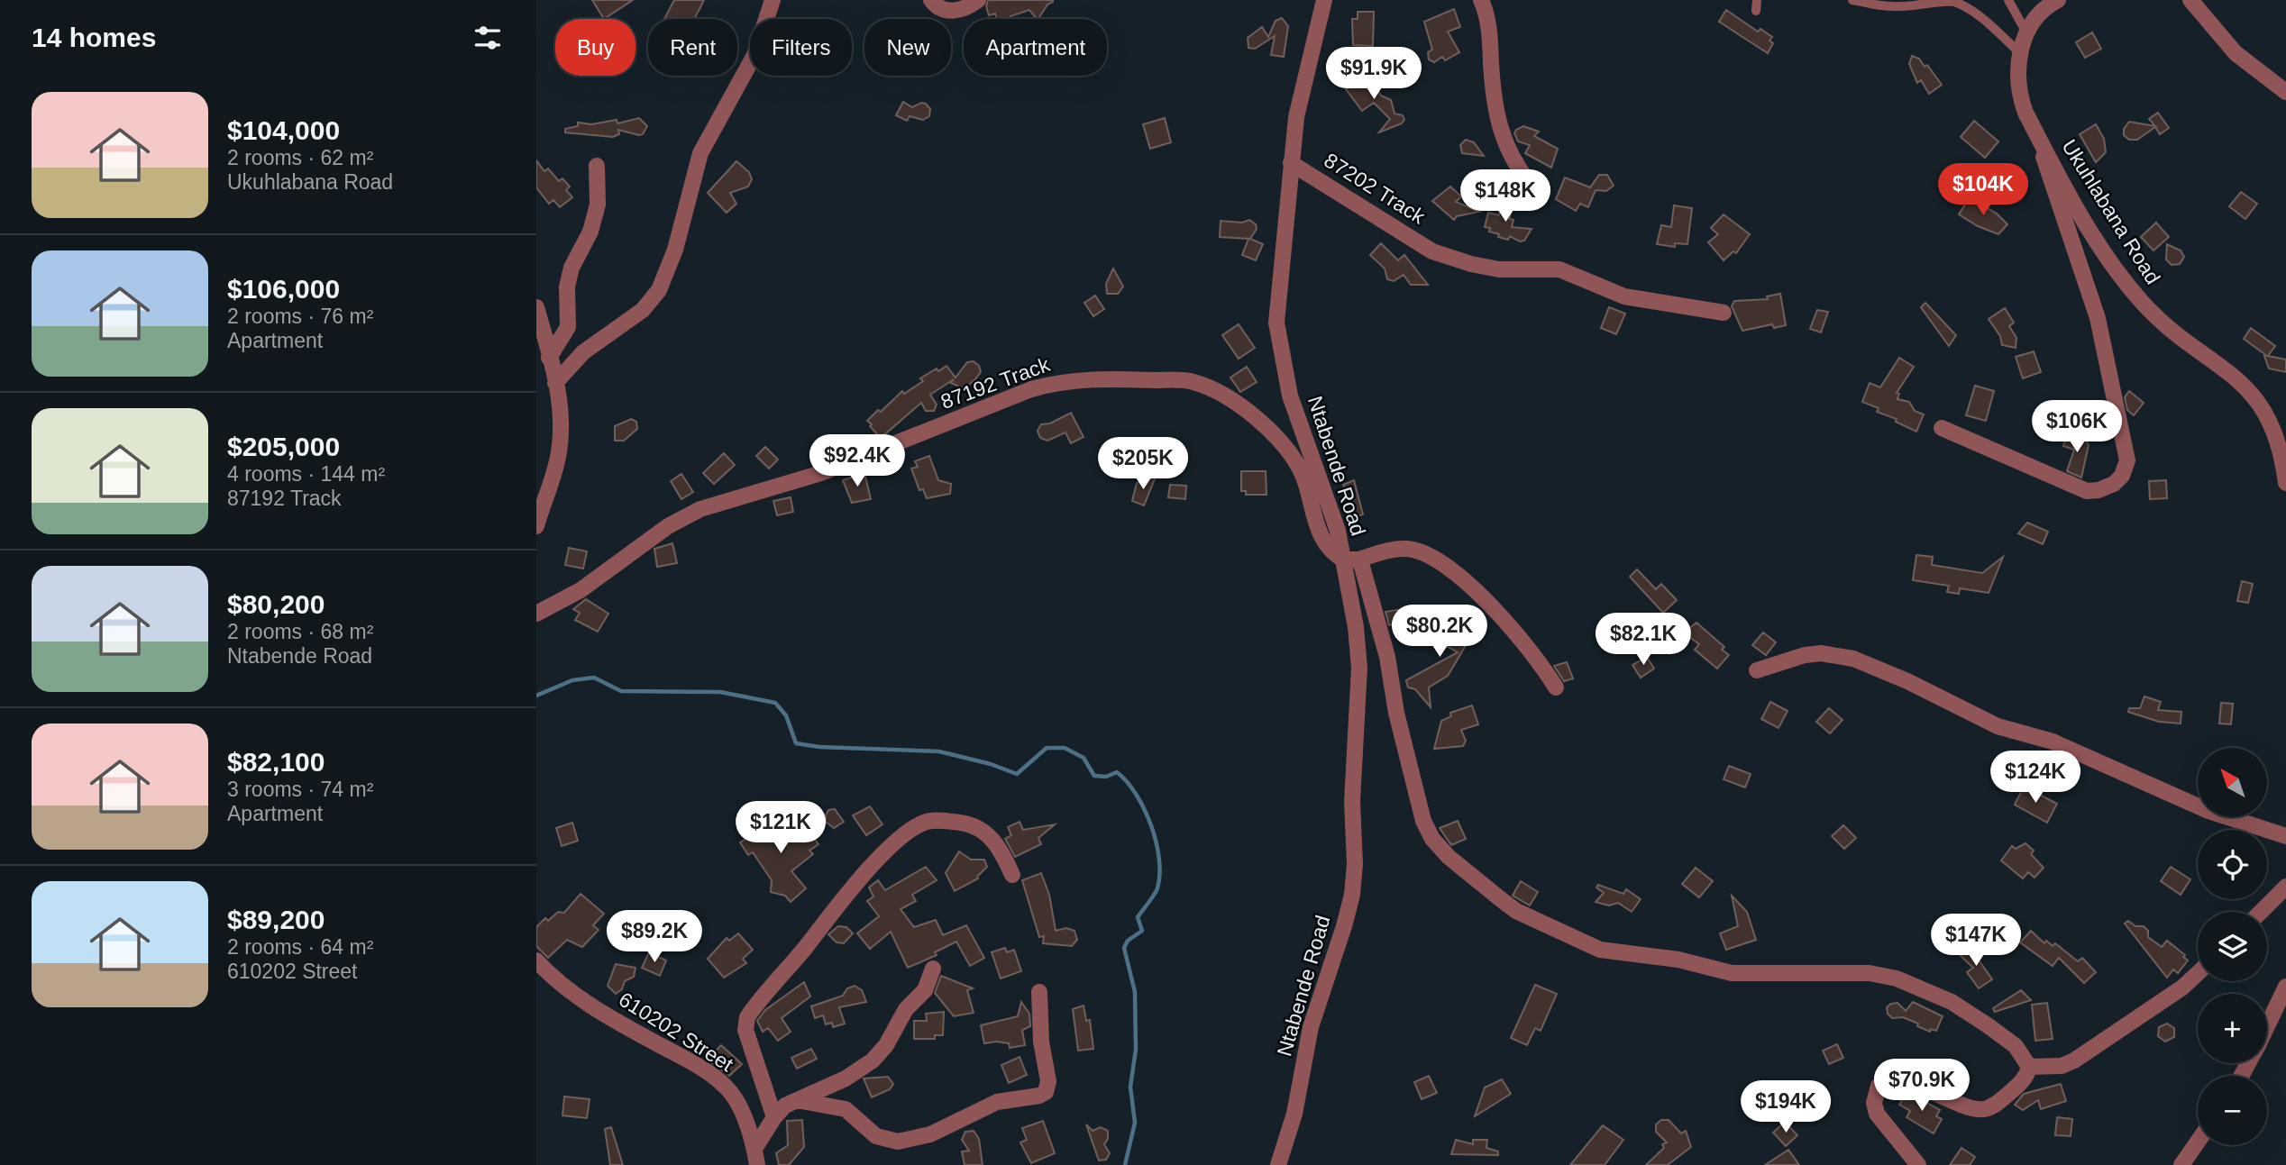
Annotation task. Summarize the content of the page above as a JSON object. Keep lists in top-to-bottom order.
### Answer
{
  "streets": {
    "street": [
      "87202 Track",
      "Ukuhlabana Road",
      "87192 Track",
      "Ntabende Road",
      "610202 Street"
    ]
  },
  "crossings": [
    ["87202 Track", "Ntabende Road"],
    ["87192 Track", "Ntabende Road"]
  ],
  "north": "top left",
  "page": {
    "heading": "14 homes",
    "chip": [
      "Buy",
      "Rent",
      "Filters",
      "New",
      "Apartment"
    ],
    "price": [
      "$91.9K",
      "$104K",
      "$148K",
      "$106K",
      "$92.4K",
      "$205K",
      "$80.2K",
      "$82.1K",
      "$124K",
      "$121K",
      "$89.2K",
      "$147K",
      "$70.9K",
      "$194K"
    ],
    "list": [
      {
        "name": "$104,000",
        "note": "2 rooms · 62 m² · Ukuhlabana Road"
      },
      {
        "name": "$106,000",
        "note": "2 rooms · 76 m² · Apartment"
      },
      {
        "name": "$205,000",
        "note": "4 rooms · 144 m² · 87192 Track"
      },
      {
        "name": "$80,200",
        "note": "2 rooms · 68 m² · Ntabende Road"
      },
      {
        "name": "$82,100",
        "note": "3 rooms · 74 m² · Apartment"
      },
      {
        "name": "$89,200",
        "note": "2 rooms · 64 m² · 610202 Street"
      }
    ],
    "map_buttons": ["+", "−"]
  }
}
